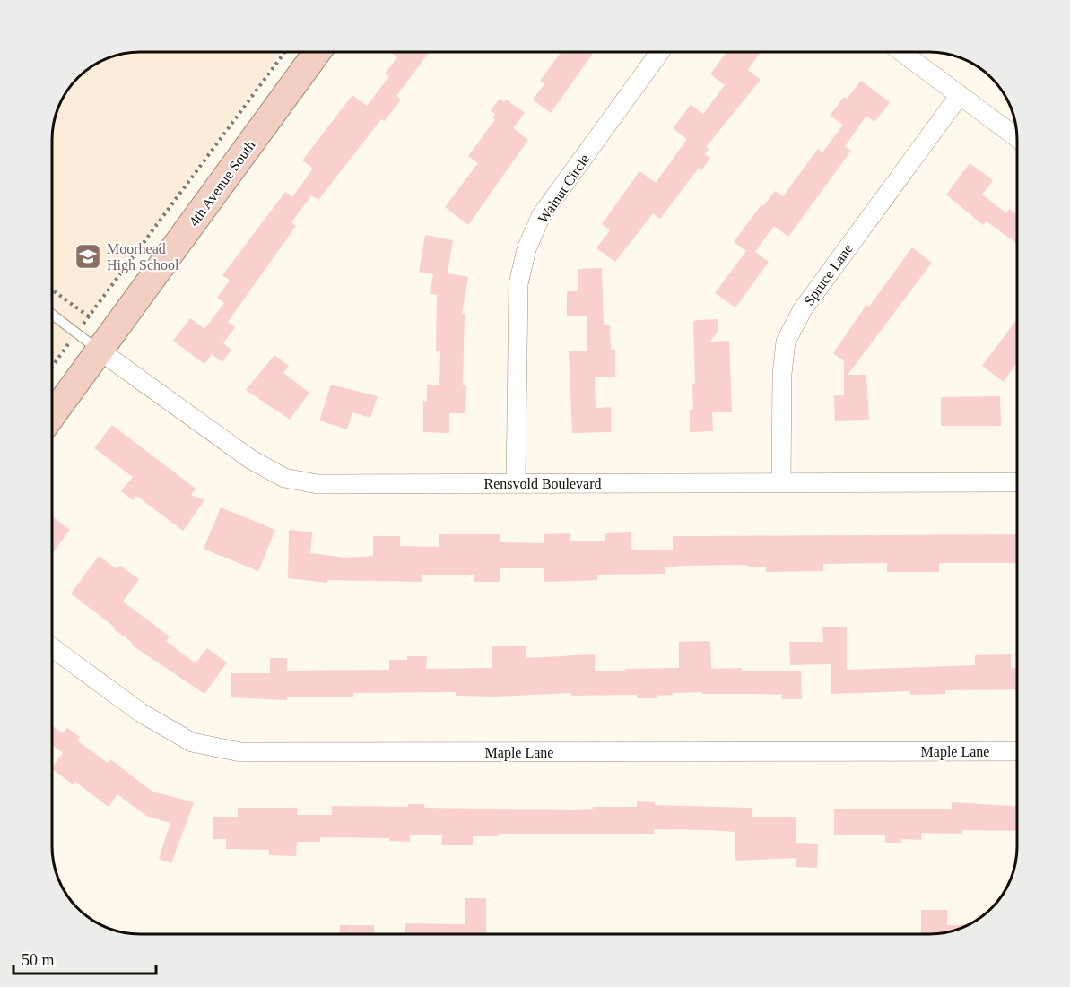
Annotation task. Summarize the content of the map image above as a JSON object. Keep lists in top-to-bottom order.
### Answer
{
  "streets": {
    "street": [
      "4th Avenue South",
      "Walnut Circle",
      "Spruce Lane",
      "Rensvold Boulevard",
      "Maple Lane"
    ]
  },
  "crossings": [
    ["4th Avenue South", "Rensvold Boulevard"],
    ["Walnut Circle", "Rensvold Boulevard"],
    ["Spruce Lane", "Rensvold Boulevard"]
  ],
  "places": {
    "school or university": ["Moorhead High School"]
  },
  "scale_bar": "50 m"
}
